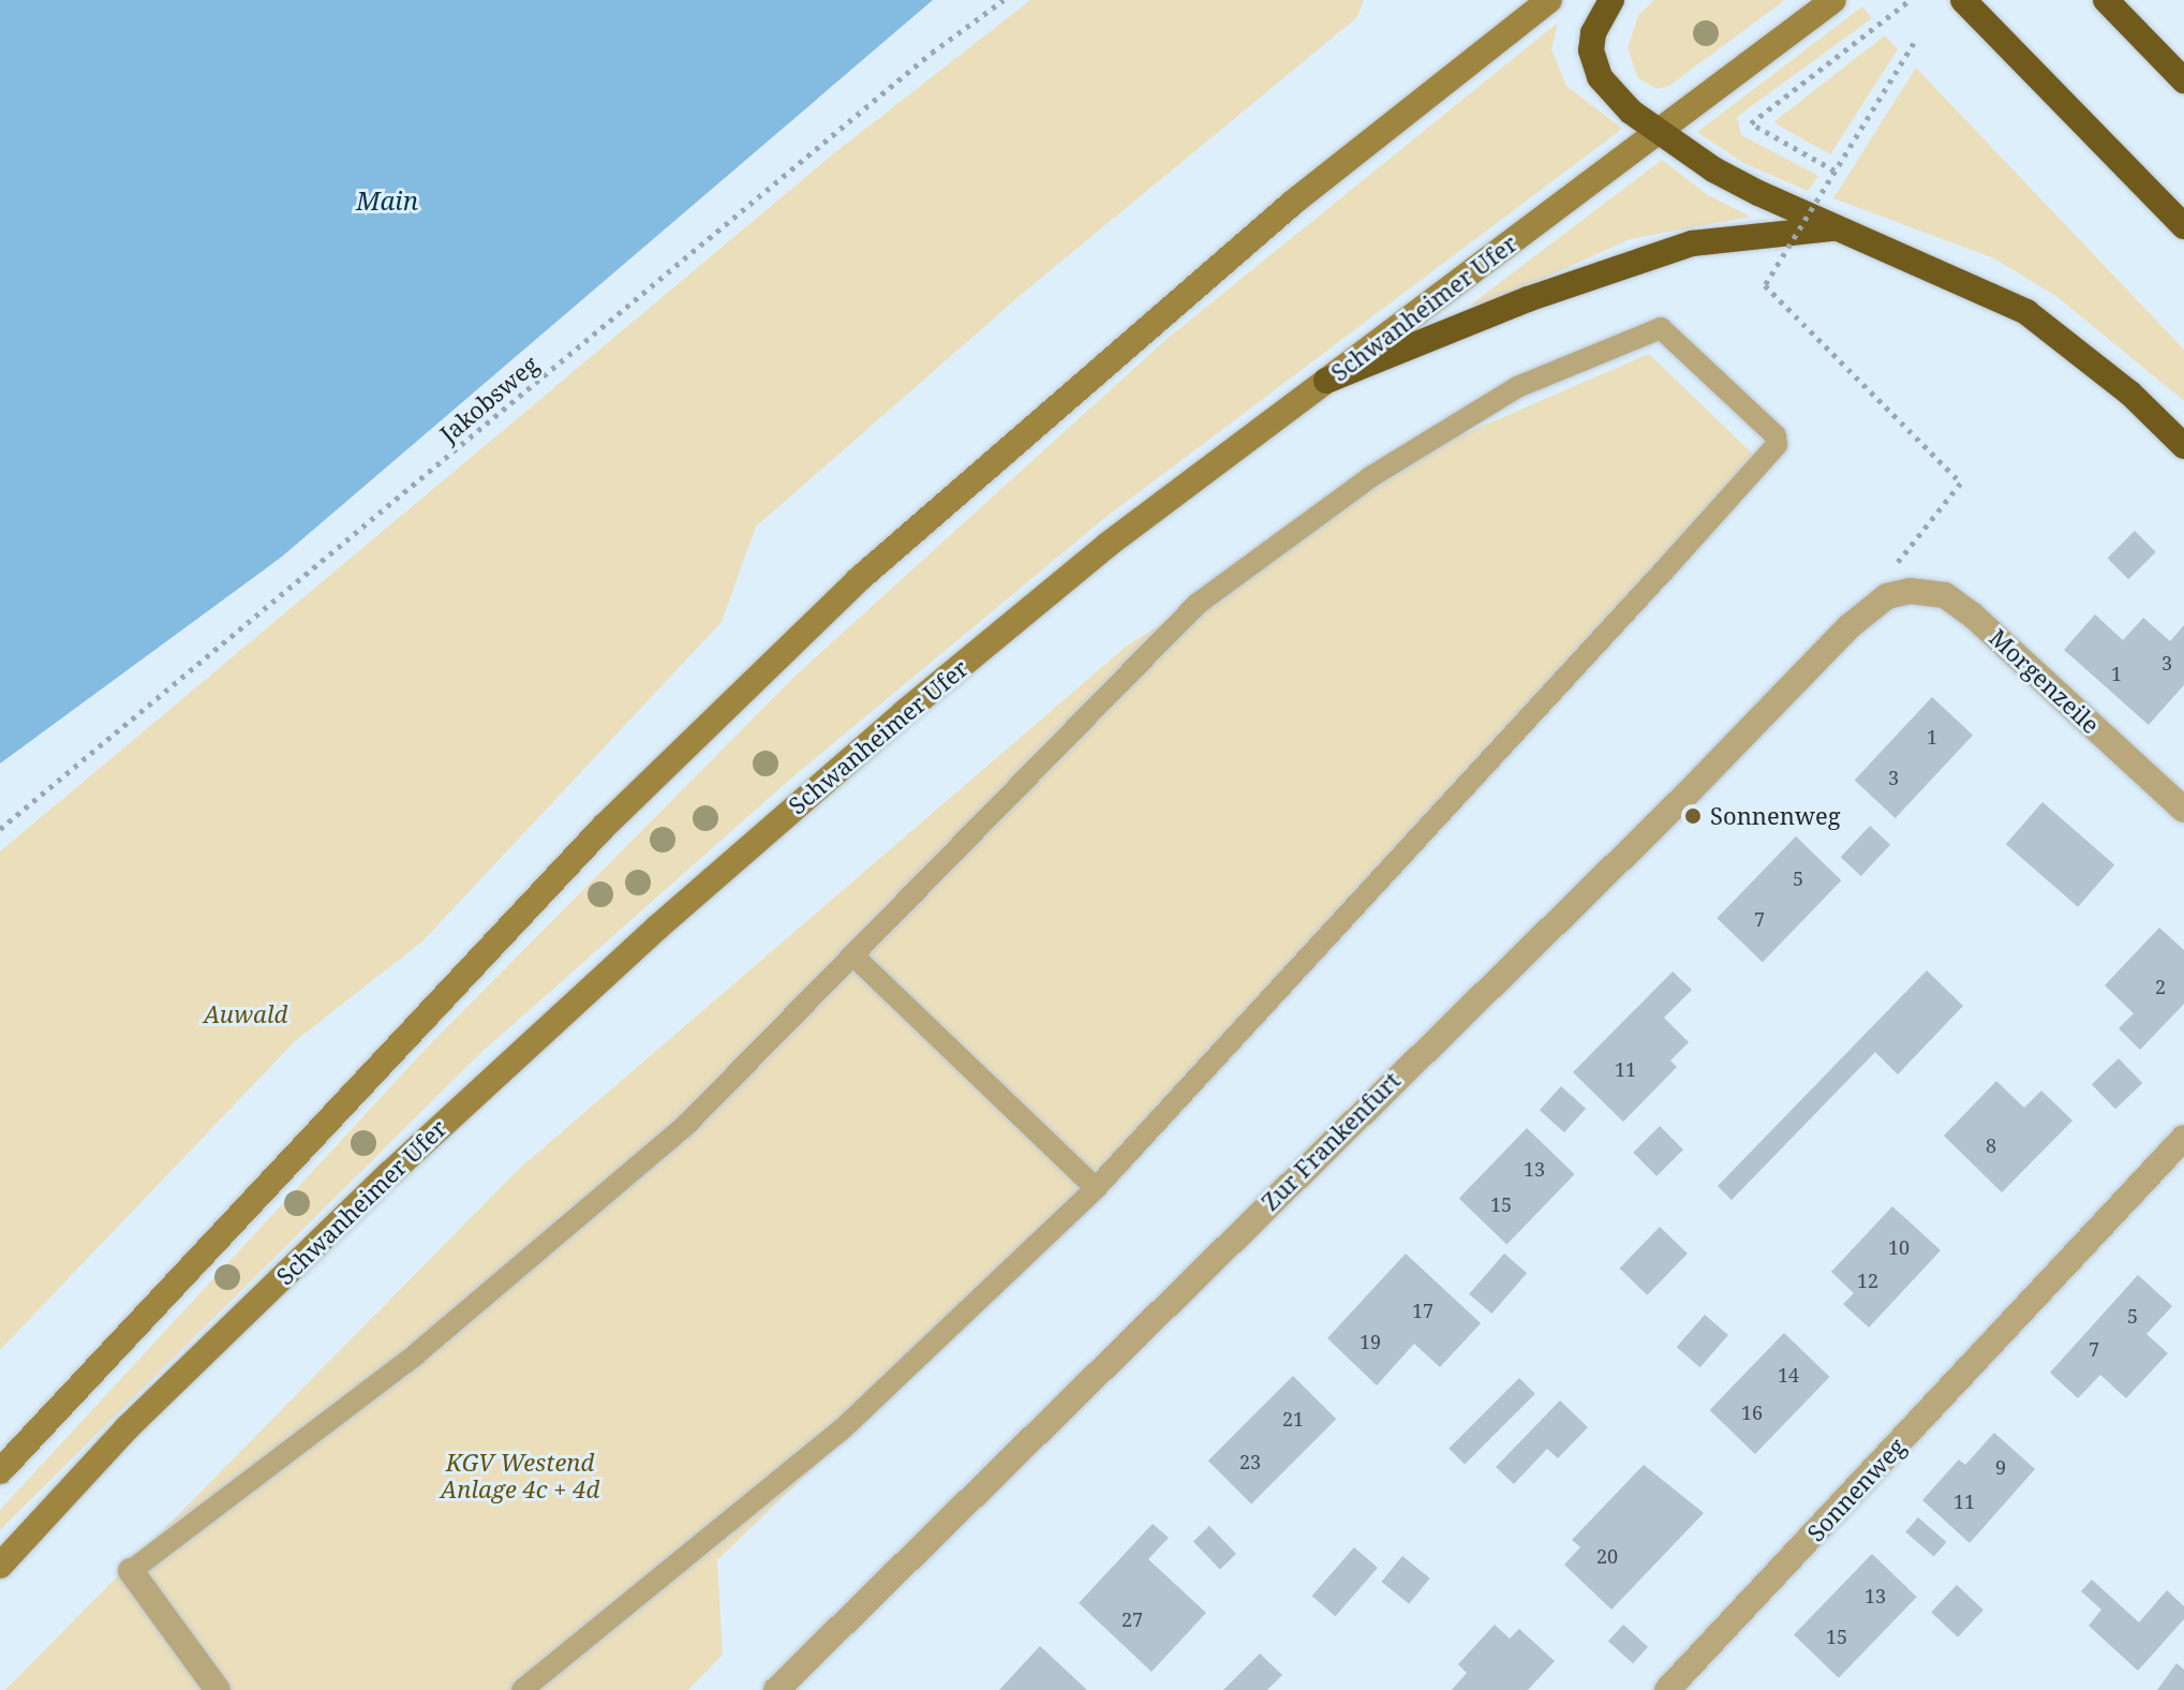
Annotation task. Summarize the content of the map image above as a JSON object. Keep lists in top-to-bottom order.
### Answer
{
  "streets": {
    "main road": ["Schwanheimer Ufer"],
    "street": ["Morgenzeile", "Zur Frankenfurt", "Sonnenweg"],
    "path": ["Jakobsweg"]
  },
  "crossings": [
    ["Morgenzeile", "Zur Frankenfurt"]
  ],
  "water": ["Main"],
  "parks": ["Auwald", "KGV Westend Anlage 4c + 4d"],
  "places": ["Sonnenweg"],
  "house_numbers": [
    "3",
    "1",
    "1",
    "3",
    "5",
    "7",
    "2",
    "11",
    "8",
    "13",
    "15",
    "10",
    "12",
    "17",
    "5",
    "19",
    "7",
    "14",
    "16",
    "21",
    "23",
    "9",
    "11",
    "20",
    "13",
    "27",
    "15"
  ]
}
